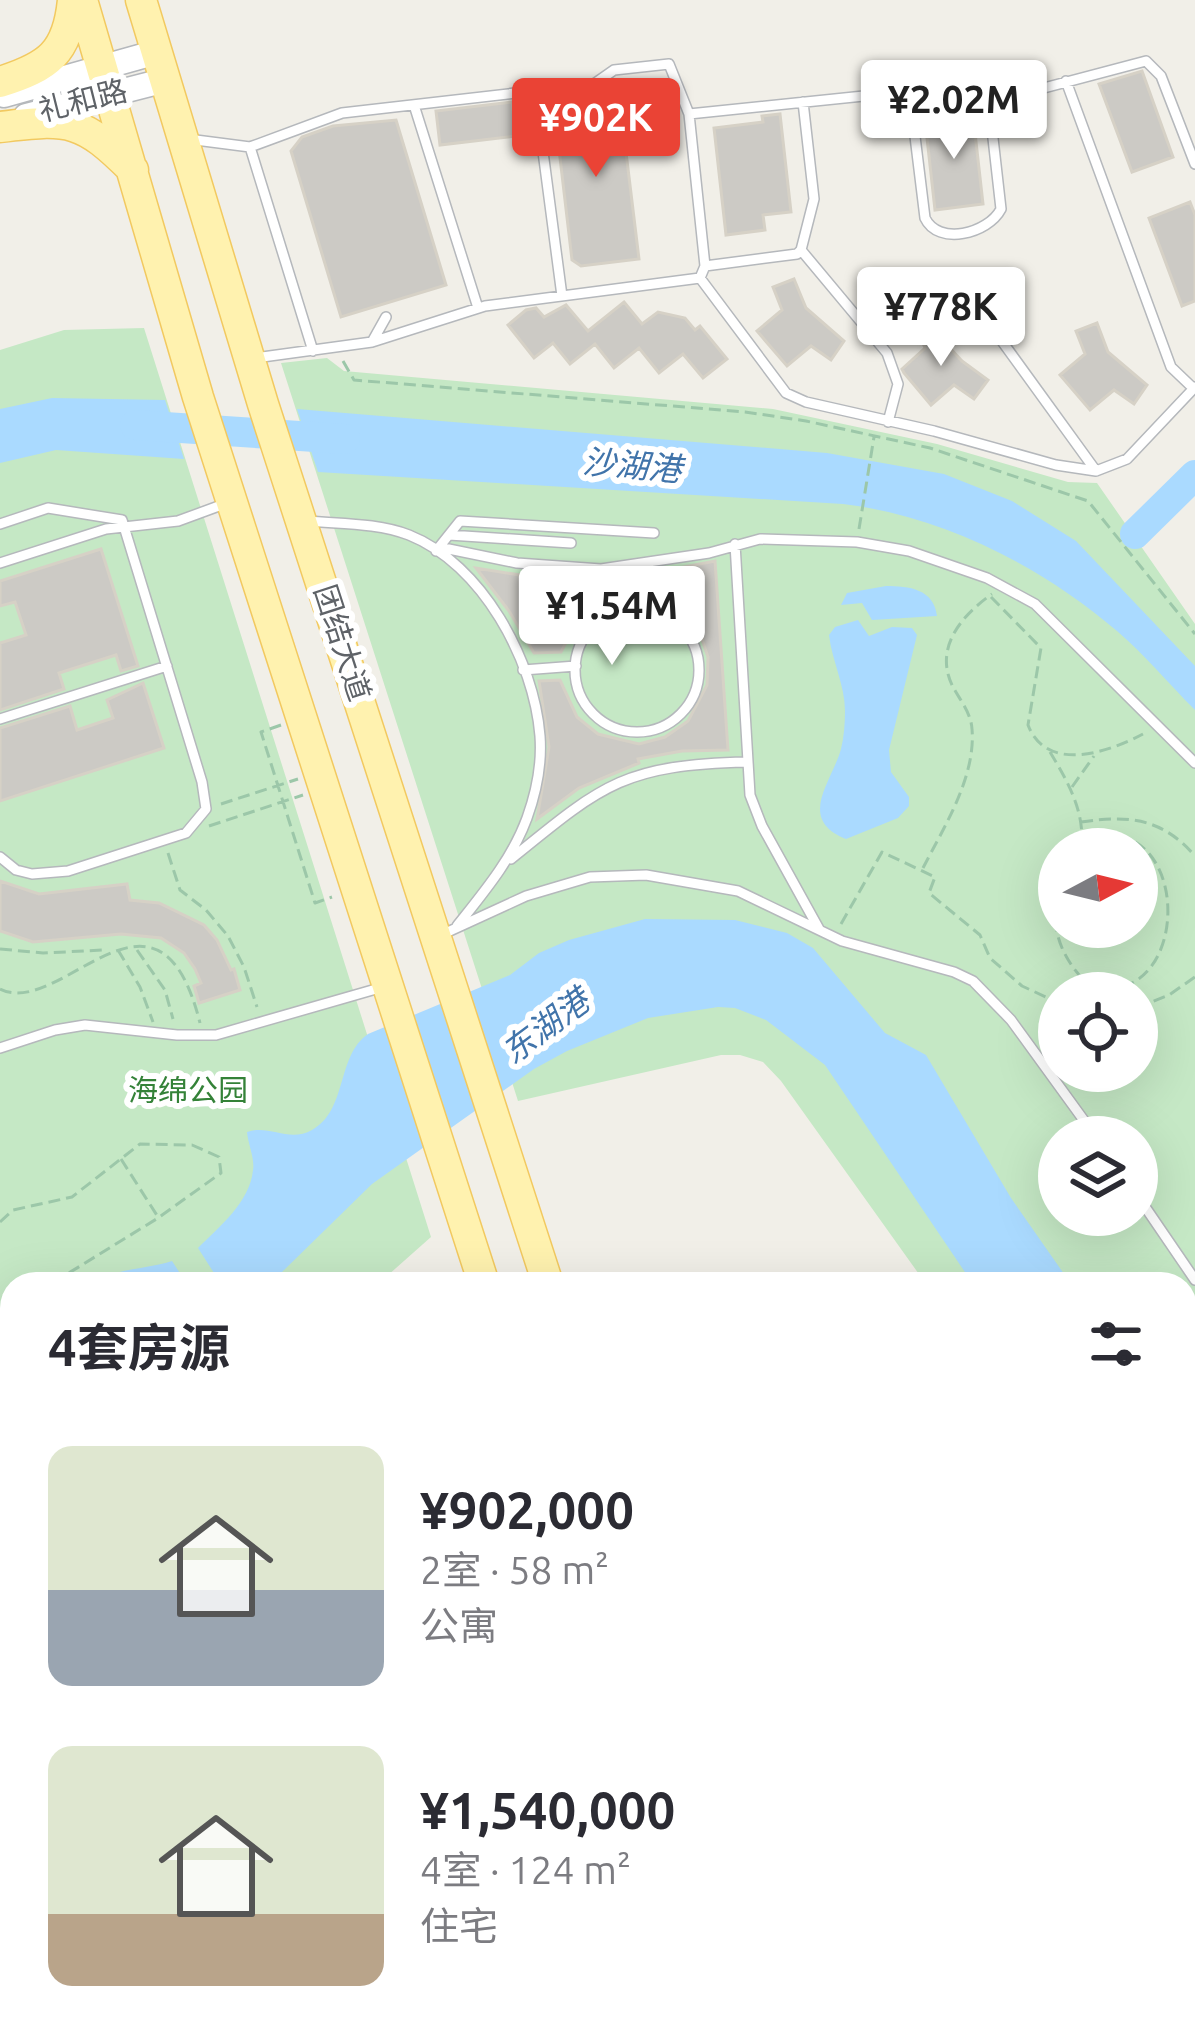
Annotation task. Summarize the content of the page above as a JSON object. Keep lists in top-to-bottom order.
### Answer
{
  "streets": {
    "main road": ["团结大道"],
    "street": ["礼和路"]
  },
  "crossings": [
    ["礼和路", "团结大道"]
  ],
  "water": ["沙湖港", "东湖港"],
  "parks": ["海绵公园"],
  "north": "right",
  "page": {
    "price": [
      "¥2.02M",
      "¥902K",
      "¥778K",
      "¥1.54M"
    ],
    "heading": "4套房源",
    "list": [
      {
        "name": "¥902,000",
        "note": "2室 · 58 m² · 公寓"
      },
      {
        "name": "¥1,540,000",
        "note": "4室 · 124 m² · 住宅"
      }
    ]
  }
}
